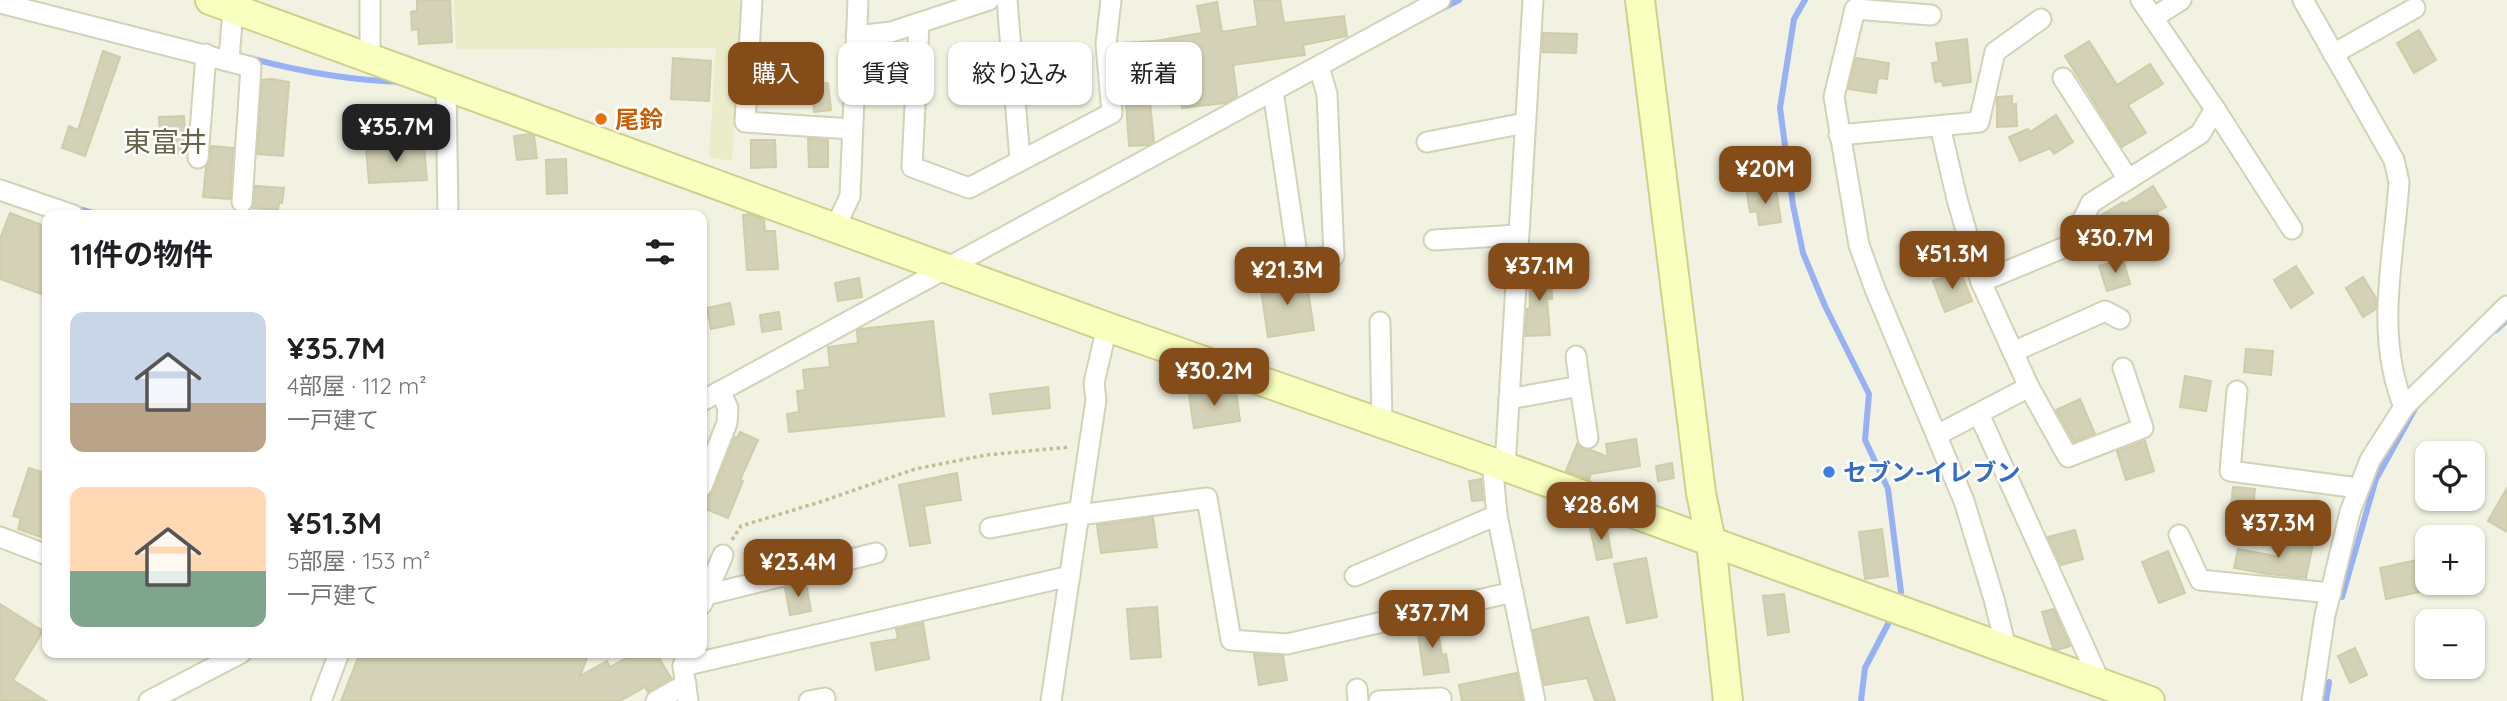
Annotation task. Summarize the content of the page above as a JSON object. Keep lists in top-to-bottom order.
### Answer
{
  "districts": ["東富井"],
  "places": ["尾鈴", "セブン-イレブン"],
  "page": {
    "chip": [
      "購入",
      "賃貸",
      "絞り込み",
      "新着"
    ],
    "price": [
      "¥35.7M",
      "¥20M",
      "¥30.7M",
      "¥51.3M",
      "¥37.1M",
      "¥21.3M",
      "¥30.2M",
      "¥28.6M",
      "¥37.3M",
      "¥23.4M",
      "¥37.7M"
    ],
    "heading": "11件の物件",
    "list": [
      {
        "name": "¥35.7M",
        "note": "4部屋 · 112 m² · 一戸建て"
      },
      {
        "name": "¥51.3M",
        "note": "5部屋 · 153 m² · 一戸建て"
      }
    ],
    "map_buttons": ["+", "−"]
  }
}
